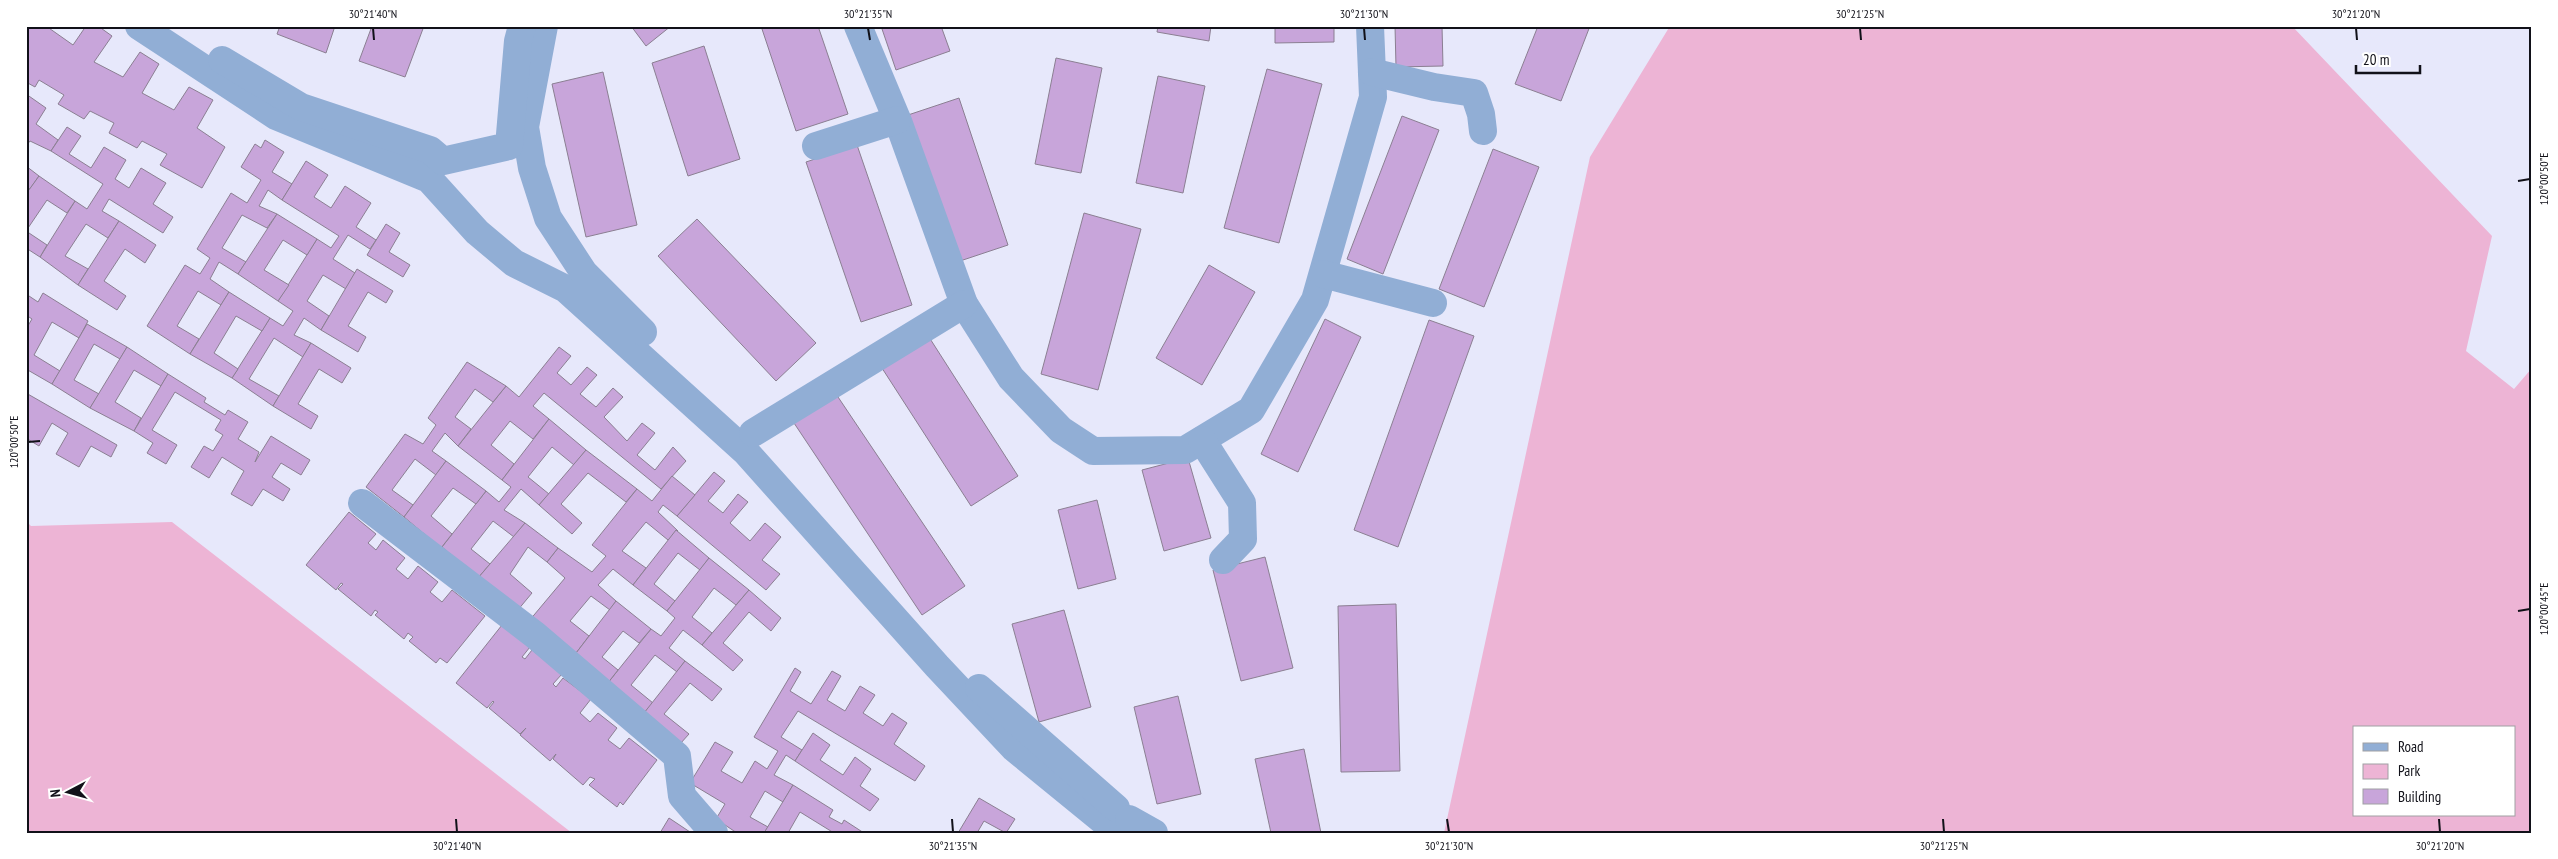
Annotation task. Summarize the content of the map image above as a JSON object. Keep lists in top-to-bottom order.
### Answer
{
  "legend": ["Road", "Park", "Building"],
  "scale_bar": "20 m",
  "north": "left",
  "coordinates": [
    "30°21'40\"N",
    "30°21'35\"N",
    "30°21'30\"N",
    "30°21'25\"N",
    "30°21'20\"N",
    "120°00'50\"E",
    "120°00'45\"E"
  ]
}
